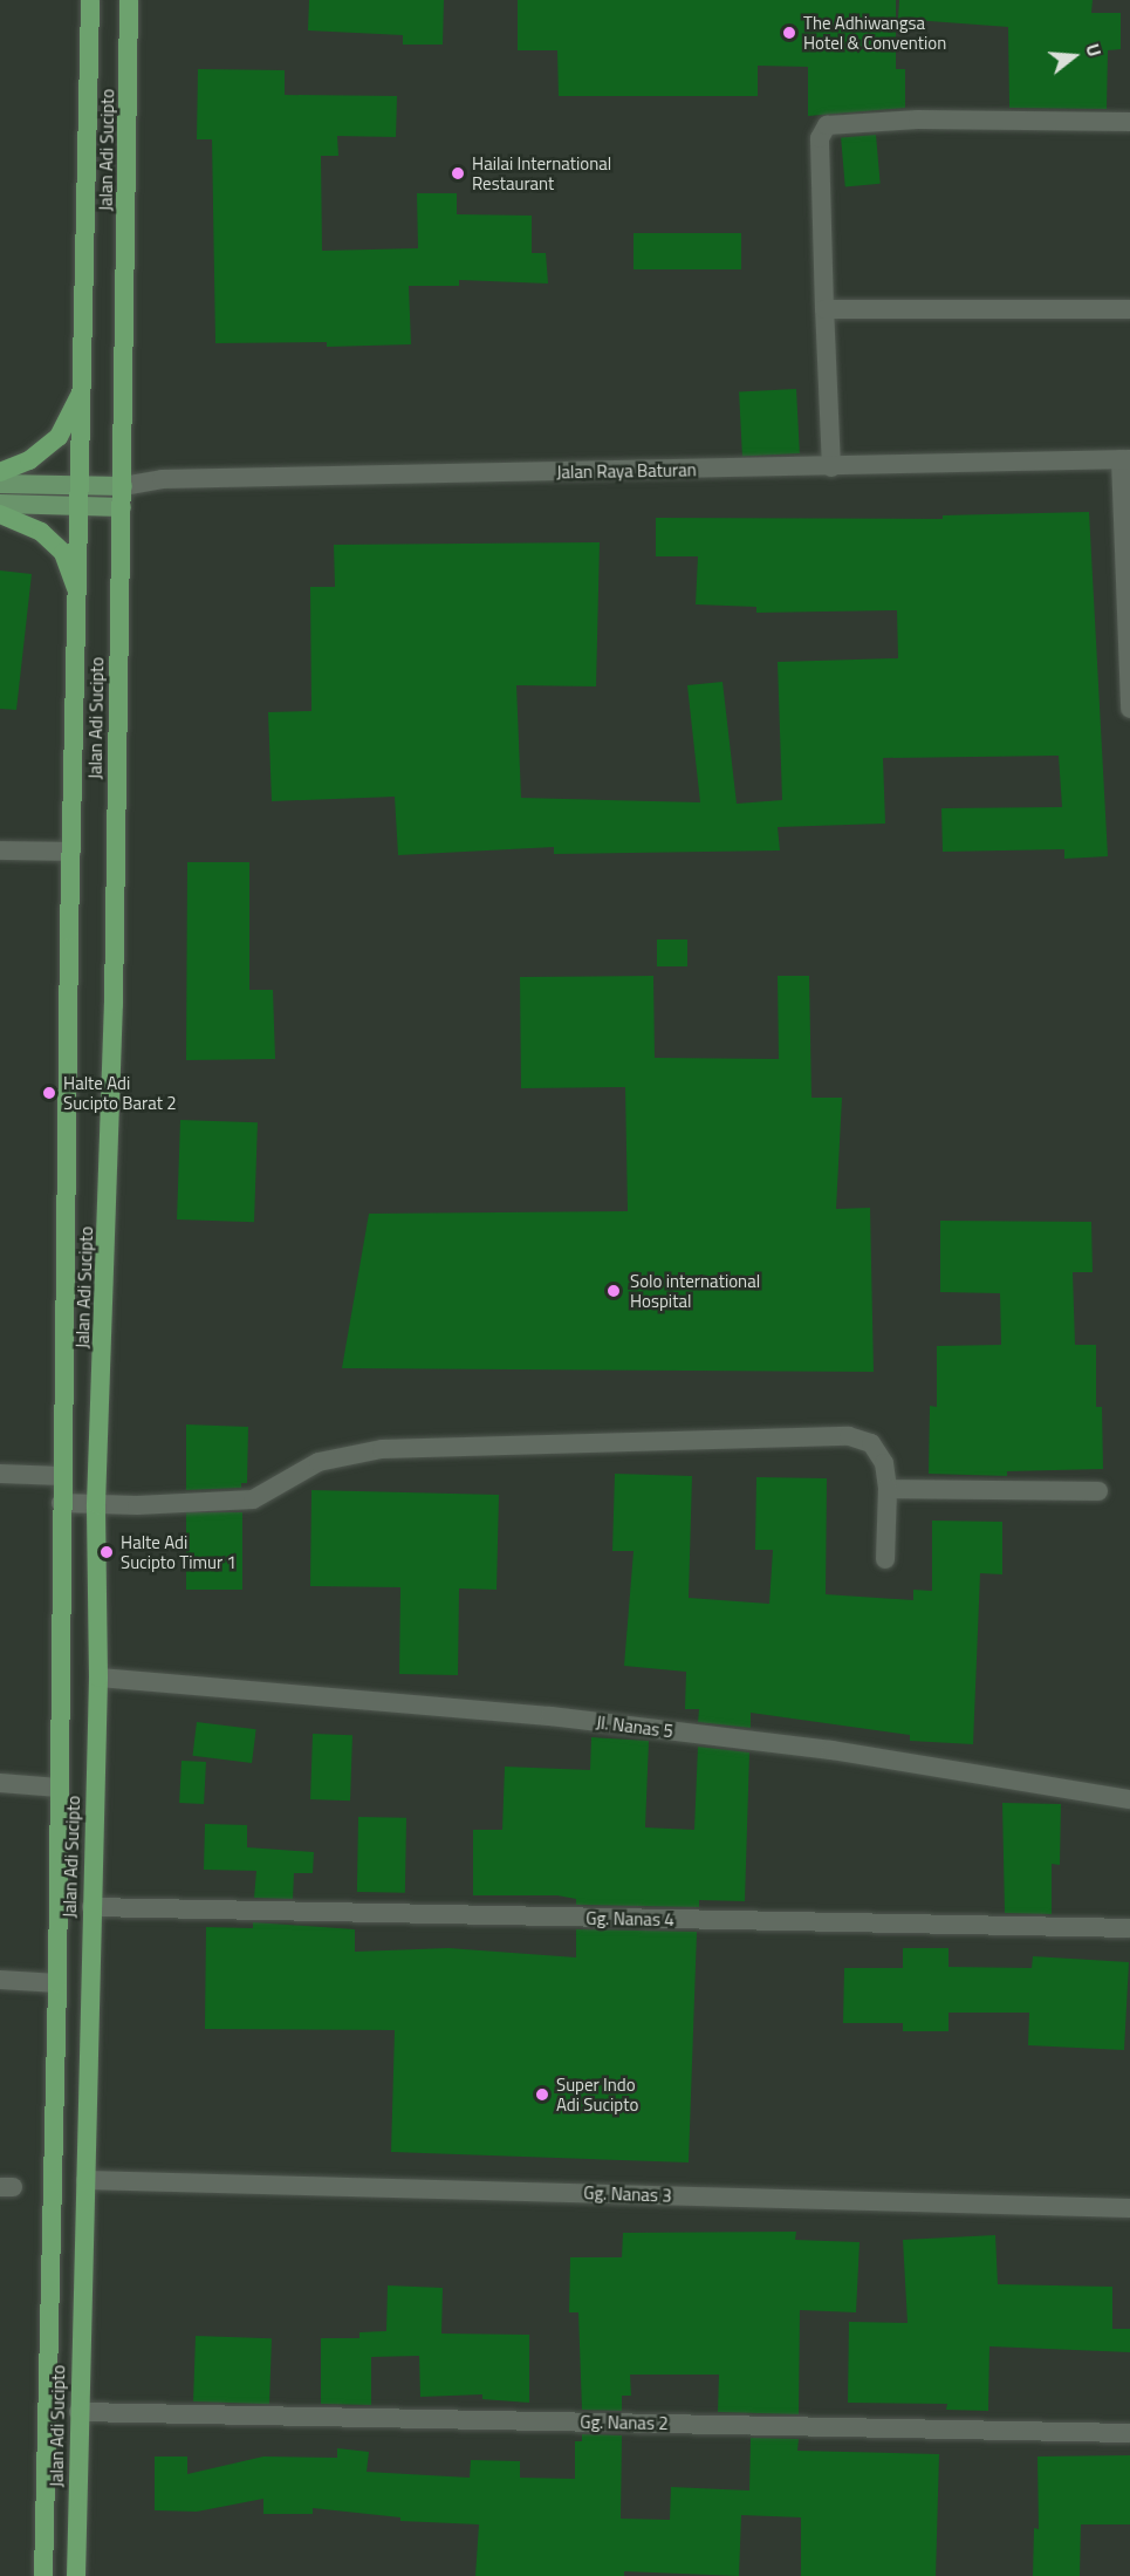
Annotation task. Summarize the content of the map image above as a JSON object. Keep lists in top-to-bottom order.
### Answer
{
  "streets": {
    "highway": ["Jalan Adi Sucipto"],
    "street": [
      "Jalan Raya Baturan",
      "Jl. Nanas 5",
      "Gg. Nanas 4",
      "Gg. Nanas 3",
      "Gg. Nanas 2"
    ]
  },
  "crossings": [
    ["Jalan Adi Sucipto", "Jalan Raya Baturan"],
    ["Jalan Adi Sucipto", "Jl. Nanas 5"],
    ["Jalan Adi Sucipto", "Gg. Nanas 4"],
    ["Jalan Adi Sucipto", "Gg. Nanas 3"],
    ["Jalan Adi Sucipto", "Gg. Nanas 2"]
  ],
  "places": [
    "The Adhiwangsa Hotel & Convention",
    "Hailai International Restaurant",
    "Halte Adi Sucipto Barat 2",
    "Solo international Hospital",
    "Halte Adi Sucipto Timur 1",
    "Super Indo Adi Sucipto"
  ],
  "north": "right"
}
